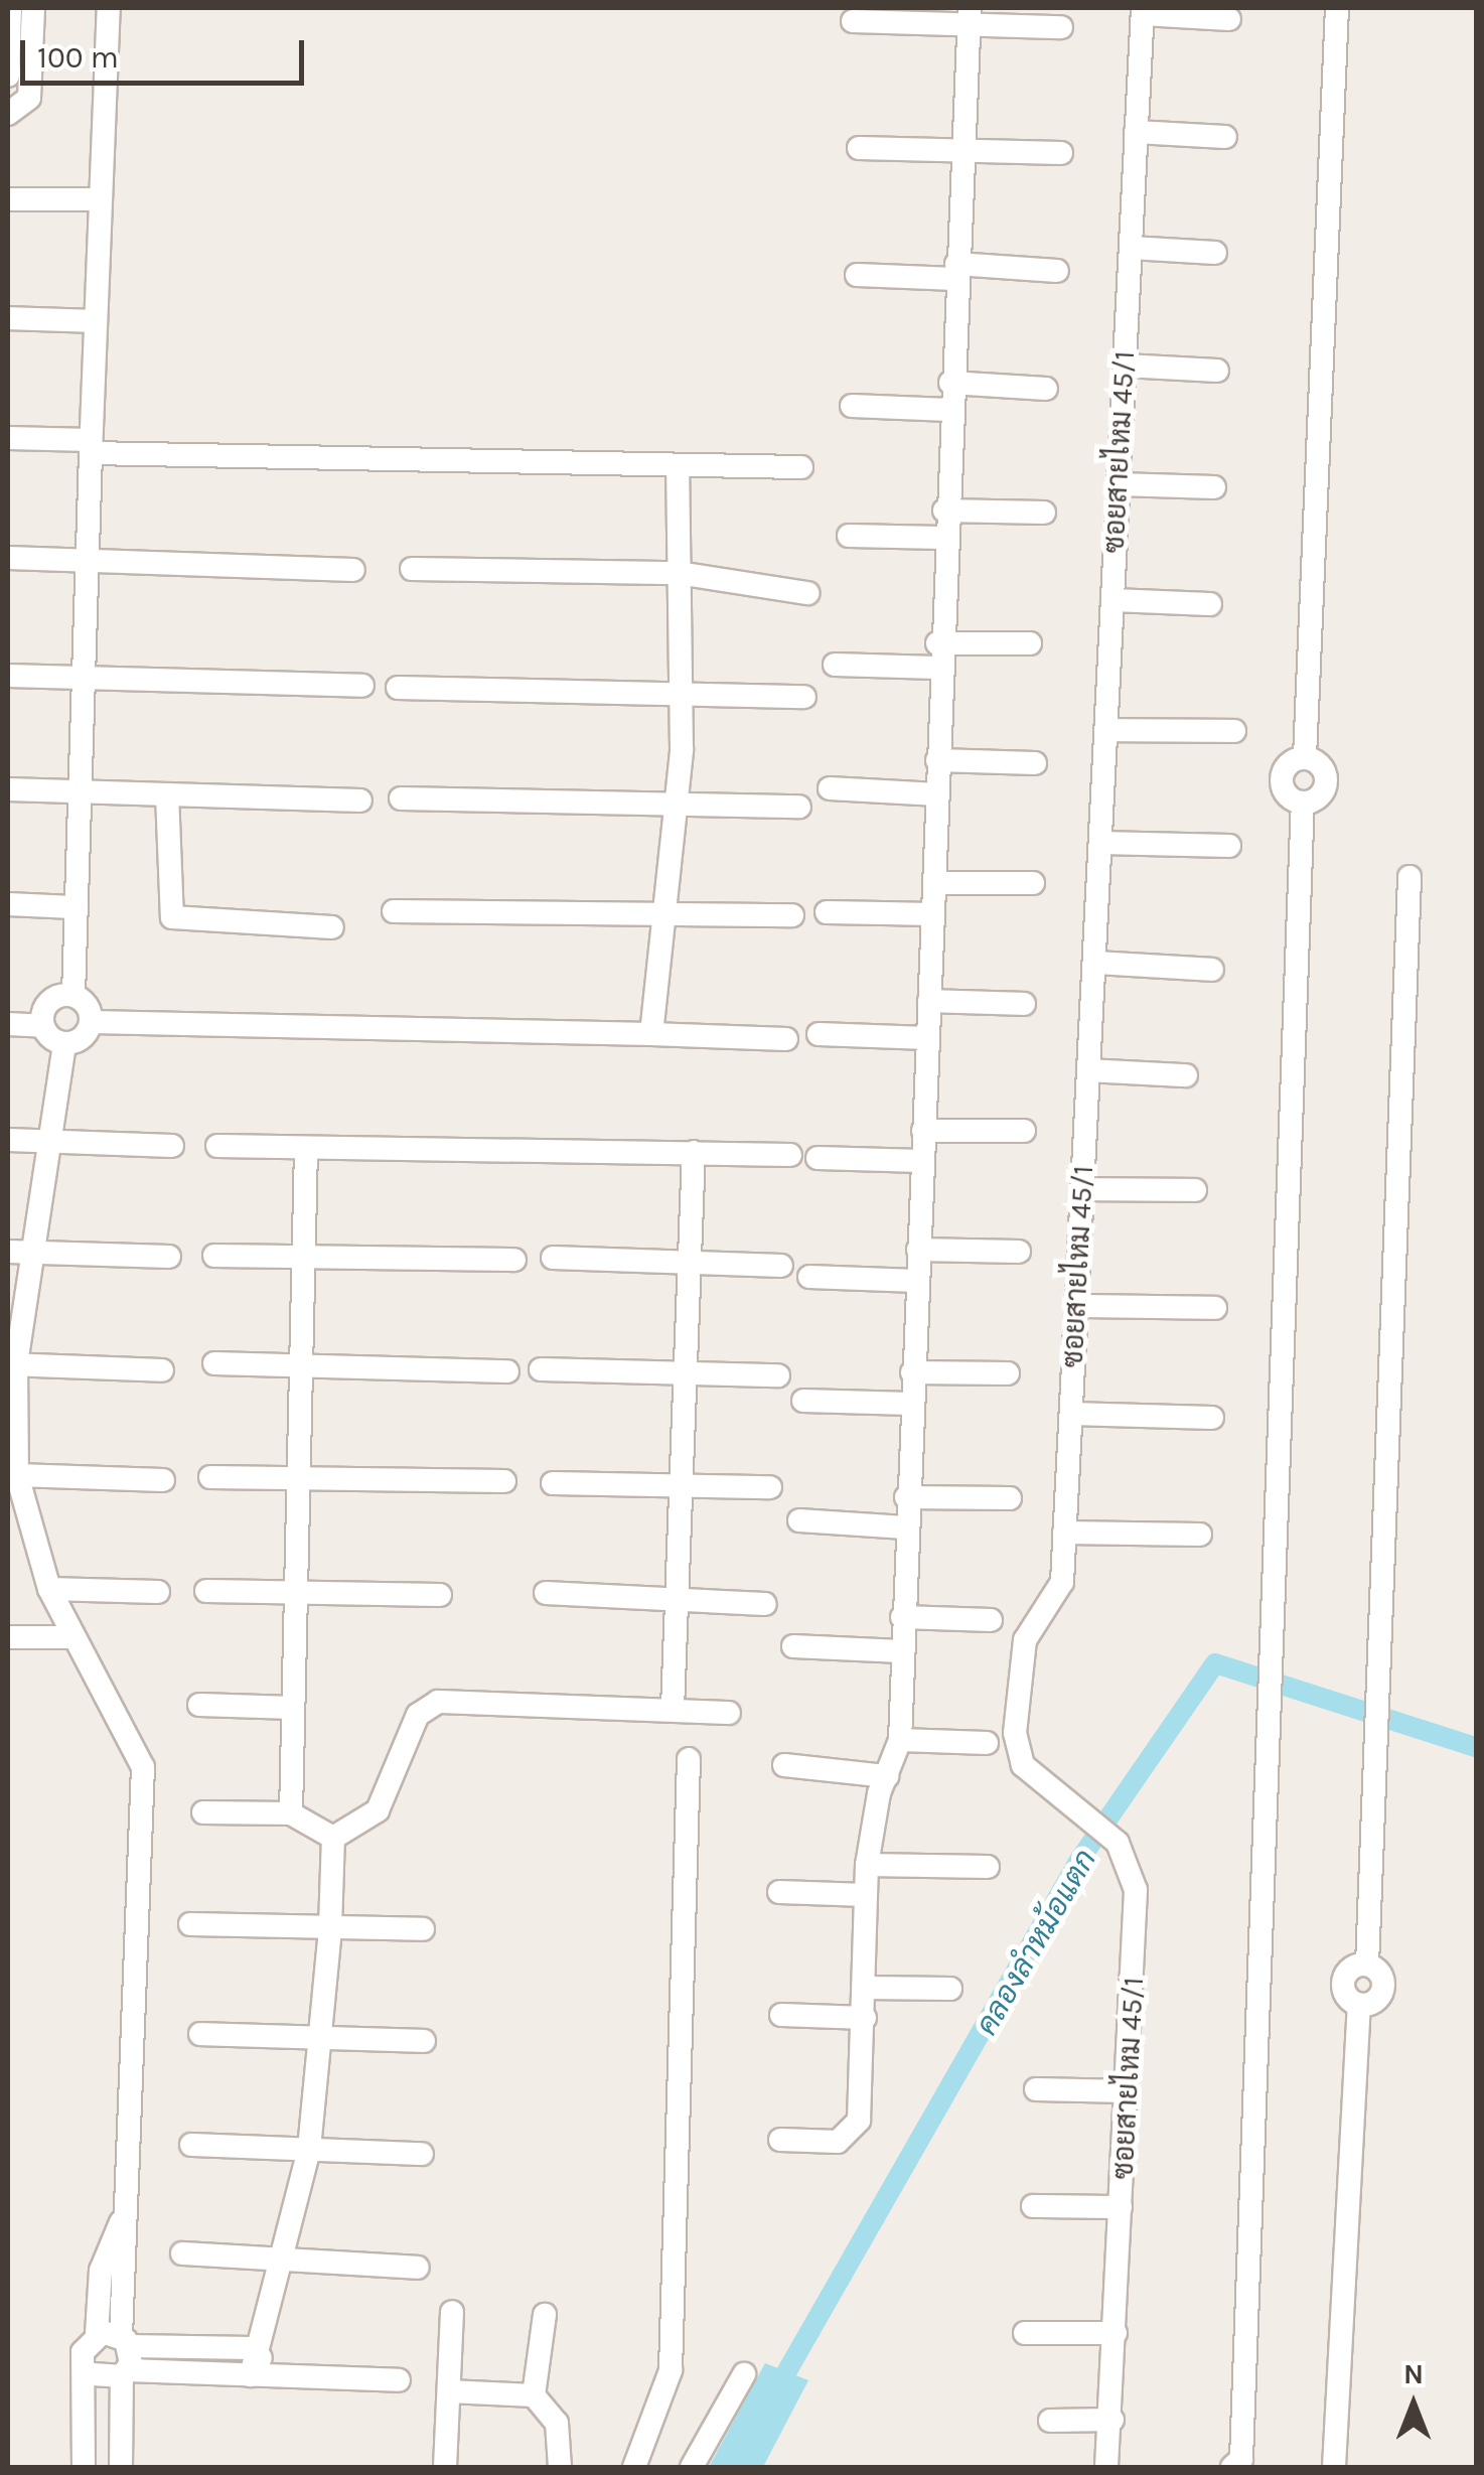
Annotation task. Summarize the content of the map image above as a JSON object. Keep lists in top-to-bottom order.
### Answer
{
  "streets": {
    "street": ["ซอยสายไหม 45/1"]
  },
  "water": ["คลองลำหม้อแตก"],
  "scale_bar": "100 m",
  "north": "top"
}
